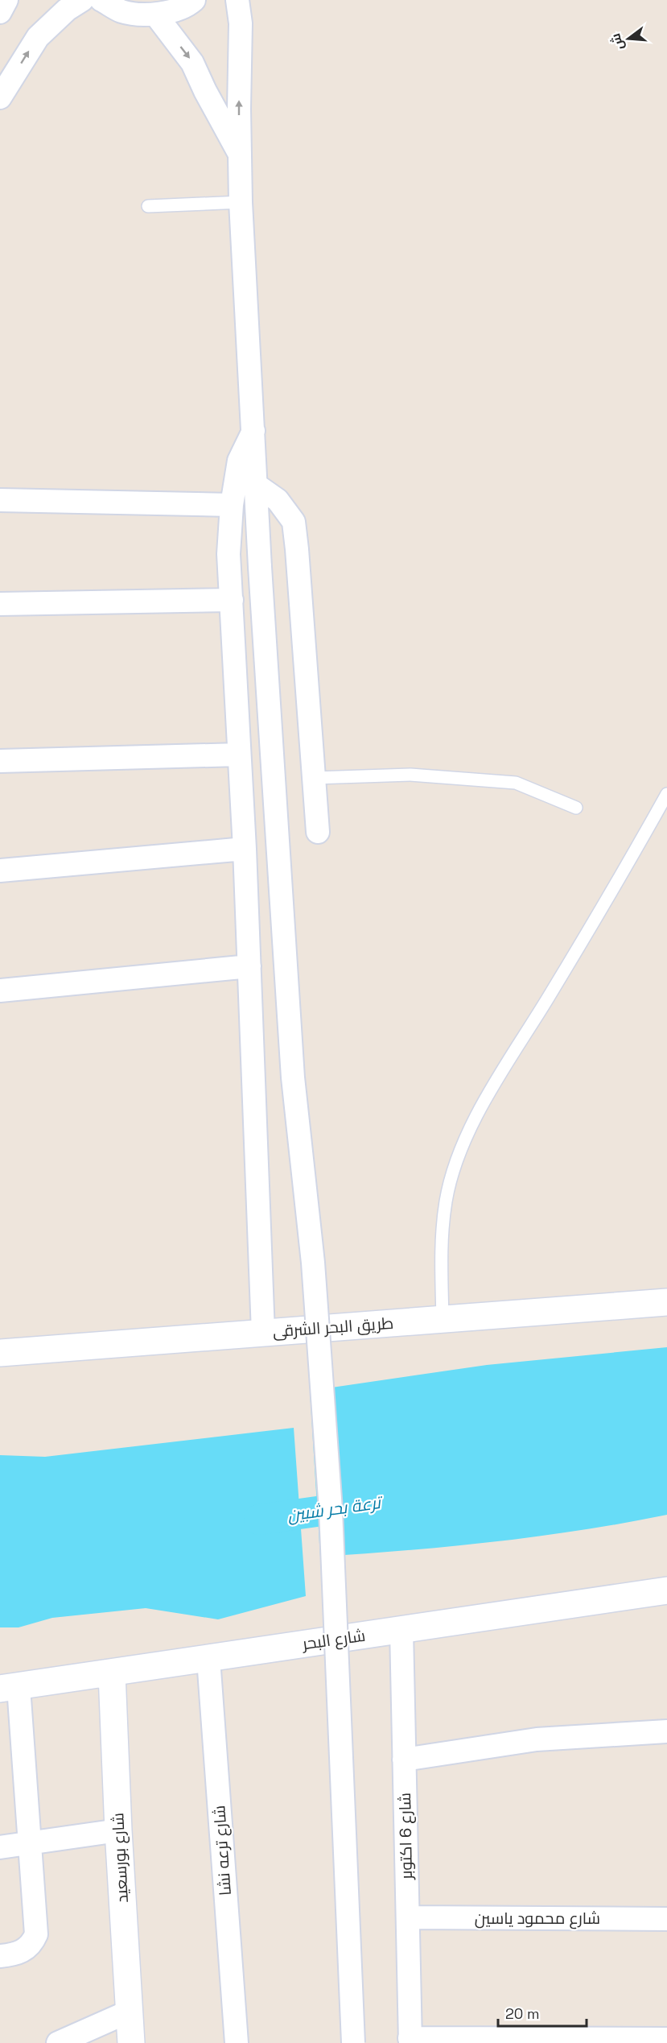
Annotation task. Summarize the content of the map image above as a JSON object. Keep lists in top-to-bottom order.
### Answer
{
  "streets": {
    "street": [
      "طريق البحر الشرقى",
      "شارع البحر",
      "شارع 6 اكتوبر",
      "شارع ترعه نشا",
      "شارع بورسعيد",
      "شارع محمود ياسين"
    ]
  },
  "crossings": [
    ["شارع البحر", "شارع 6 اكتوبر"],
    ["شارع البحر", "شارع ترعه نشا"],
    ["شارع البحر", "شارع بورسعيد"],
    ["شارع 6 اكتوبر", "شارع محمود ياسين"]
  ],
  "water": ["ترعة بحر شبين"],
  "scale_bar": "20 m",
  "north": "left"
}
